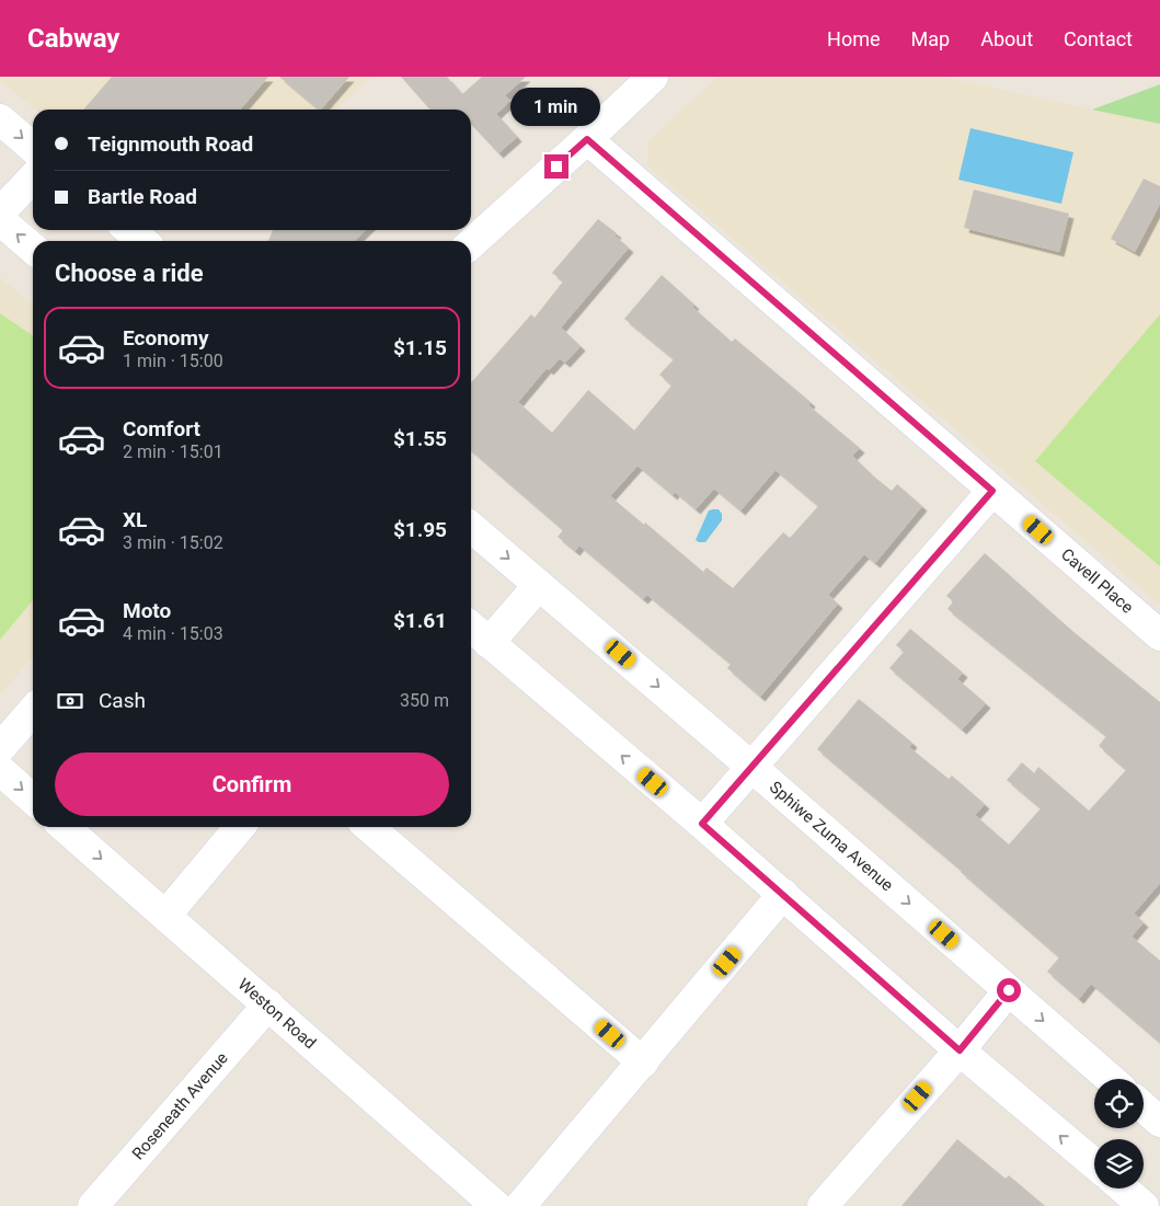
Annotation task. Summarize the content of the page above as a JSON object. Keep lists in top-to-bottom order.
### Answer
{
  "streets": {
    "street": [
      "Cavell Place",
      "Sphiwe Zuma Avenue",
      "Weston Road",
      "Roseneath Avenue"
    ]
  },
  "crossings": [
    ["Weston Road", "Roseneath Avenue"]
  ],
  "page": {
    "header": "Cabway",
    "nav": [
      "Home",
      "Map",
      "About",
      "Contact"
    ],
    "bubble": "1 min",
    "banner": ["Teignmouth Road", "Bartle Road"],
    "heading": "Choose a ride",
    "list": [
      {
        "name": "Economy",
        "note": "1 min · 15:00",
        "value": "$1.15"
      },
      {
        "name": "Comfort",
        "note": "2 min · 15:01",
        "value": "$1.55"
      },
      {
        "name": "XL",
        "note": "3 min · 15:02",
        "value": "$1.95"
      },
      {
        "name": "Moto",
        "note": "4 min · 15:03",
        "value": "$1.61"
      }
    ],
    "pay": ["Cash", "350 m"],
    "buttons": "Confirm"
  }
}
